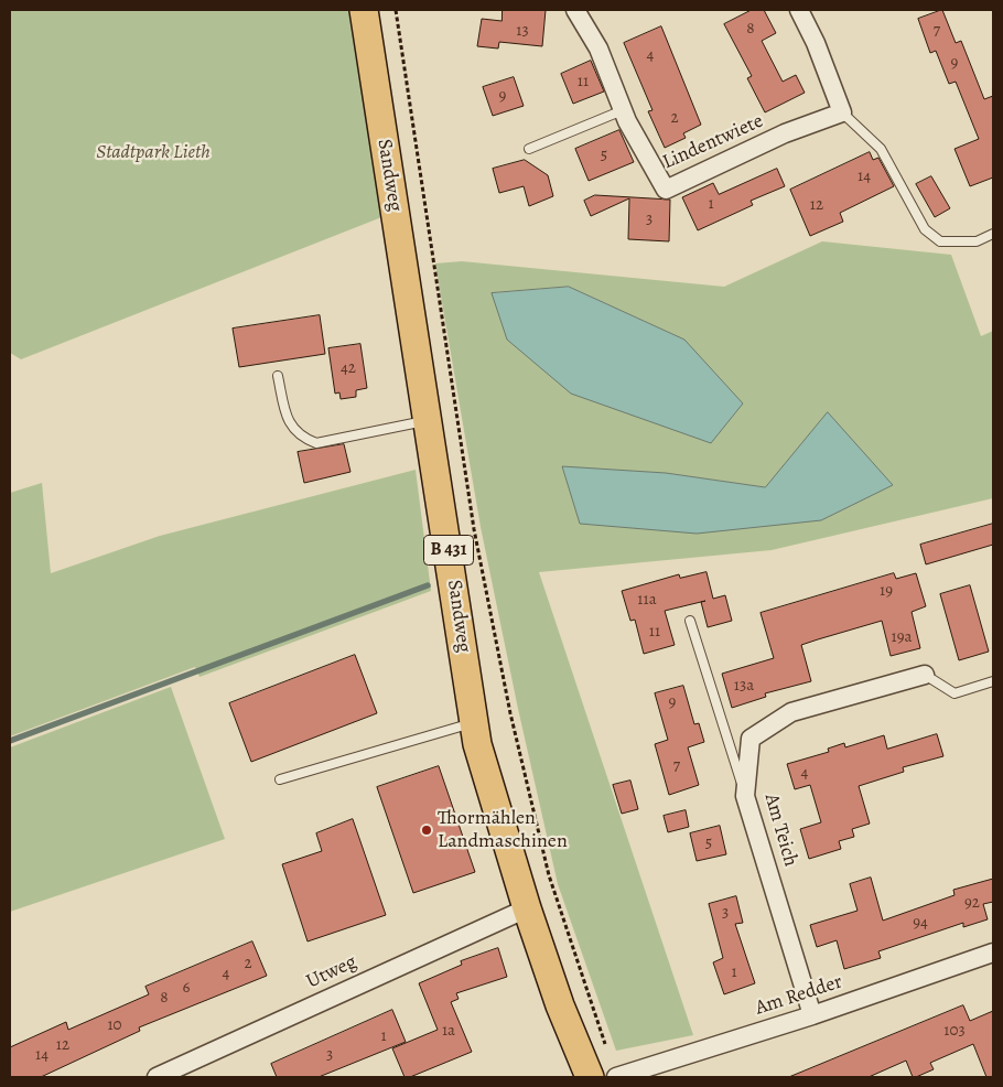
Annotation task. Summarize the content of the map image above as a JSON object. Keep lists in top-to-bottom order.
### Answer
{
  "streets": {
    "main road": ["Sandweg", "B 431"],
    "street": [
      "Lindentwiete",
      "Am Teich",
      "Utweg",
      "Am Redder"
    ]
  },
  "crossings": [
    ["Sandweg", "Utweg"],
    ["Am Teich", "Am Redder"]
  ],
  "parks": ["Stadtpark Lieth"],
  "places": ["Thormählen Landmaschinen"],
  "house_numbers": [
    "8",
    "13",
    "7",
    "4",
    "9",
    "11",
    "9",
    "2",
    "5",
    "14",
    "1",
    "12",
    "3",
    "42",
    "19",
    "11a",
    "11",
    "19a",
    "13a",
    "9",
    "7",
    "4",
    "5",
    "92",
    "3",
    "94",
    "2",
    "1",
    "4",
    "6",
    "8",
    "10",
    "1a",
    "103",
    "1",
    "12",
    "14",
    "3"
  ]
}
